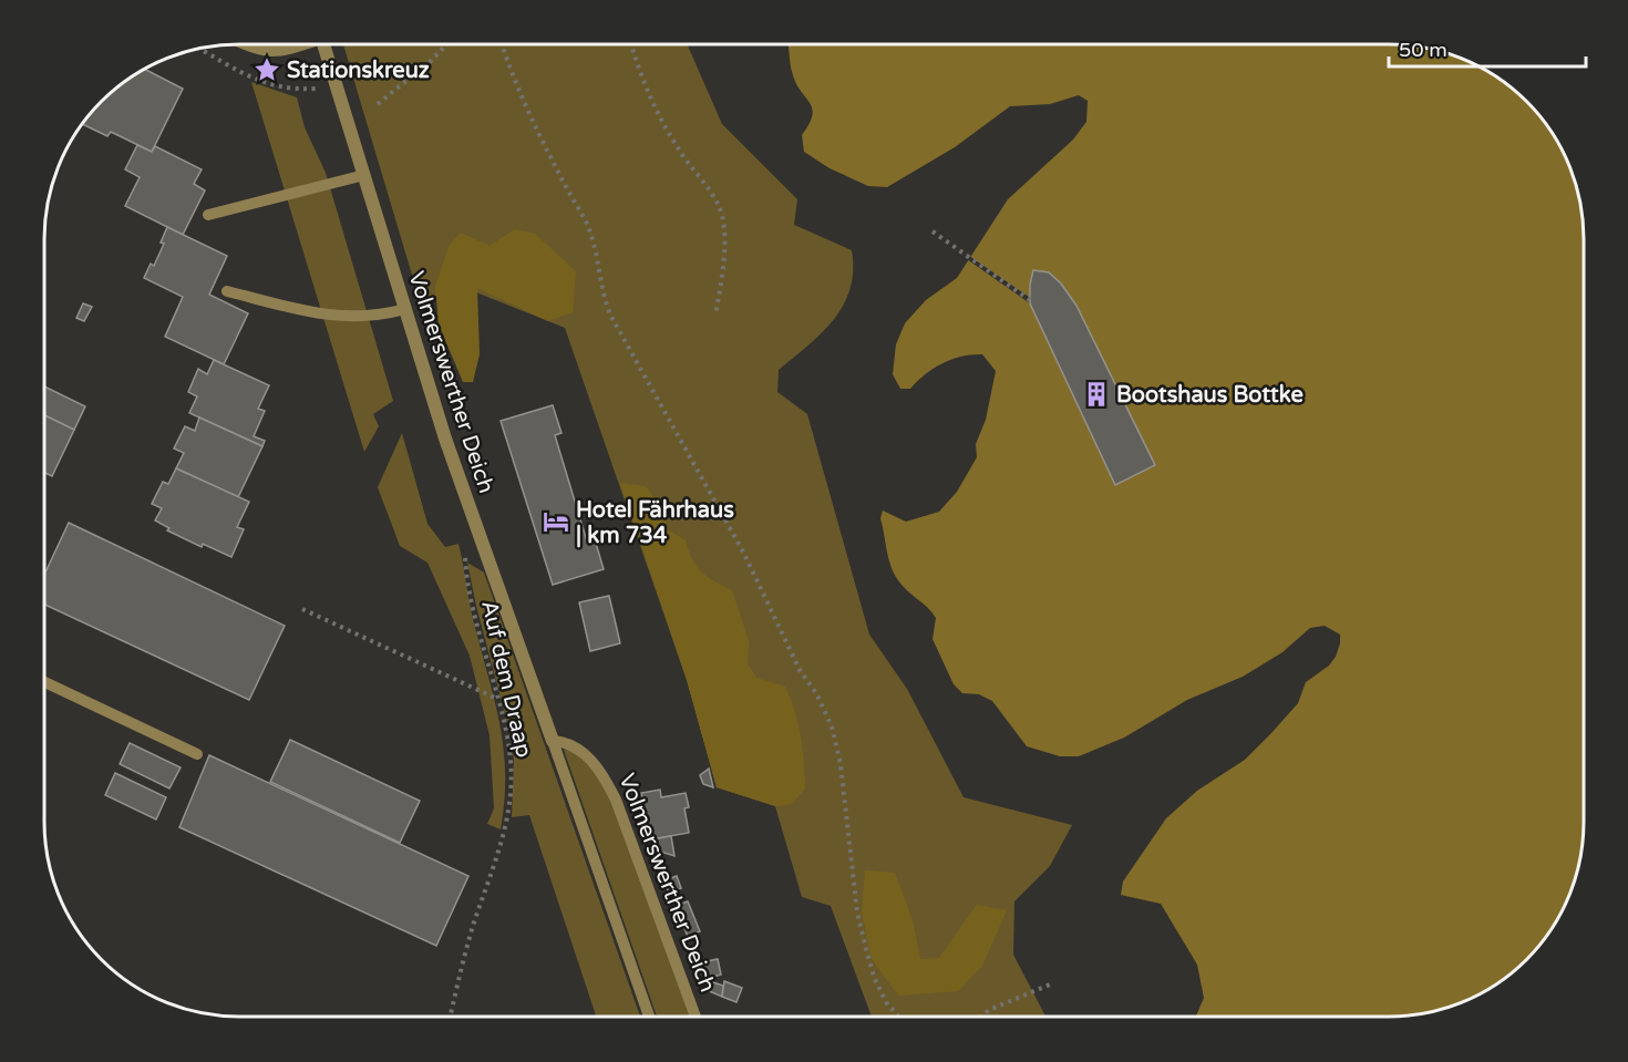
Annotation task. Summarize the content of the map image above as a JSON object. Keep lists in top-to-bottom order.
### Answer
{
  "streets": {
    "street": ["Volmerswerther Deich"],
    "path": ["Auf dem Draap"]
  },
  "crossings": [
    ["Volmerswerther Deich", "Auf dem Draap"]
  ],
  "places": {
    "place": ["Stationskreuz"],
    "building": ["Bootshaus Bottke"],
    "hotel": ["Hotel Fährhaus | km 734"]
  },
  "scale_bar": "50 m"
}
